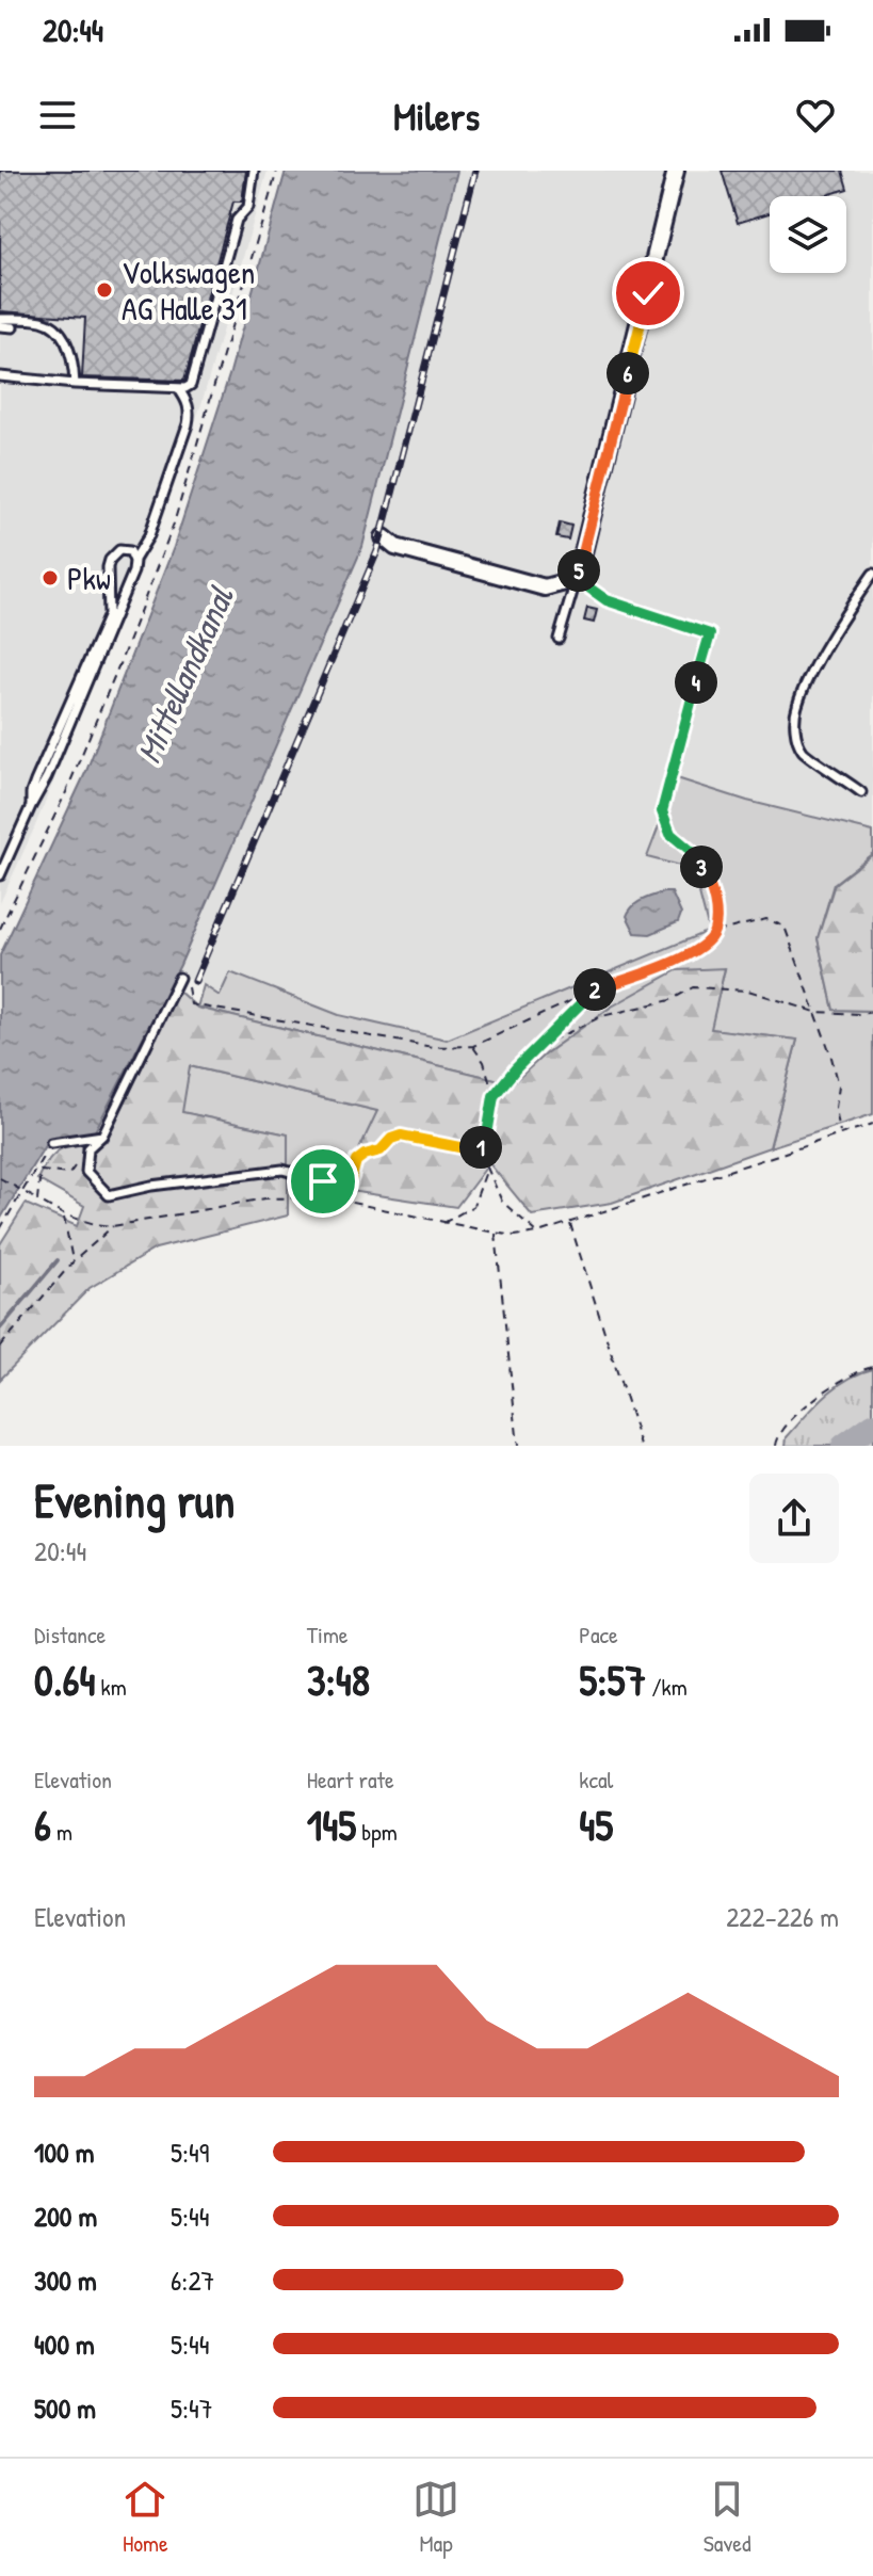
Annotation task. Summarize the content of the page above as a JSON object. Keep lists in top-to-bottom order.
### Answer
{
  "water": ["Mittellandkanal"],
  "places": ["Volkswagen AG Halle 31", "Pkw"],
  "page": {
    "status": "20:44",
    "header": "Milers",
    "pins": [
      "6",
      "5",
      "4",
      "3",
      "2",
      "1"
    ],
    "heading": ["Evening run", "20:44"],
    "stats": [
      ["Distance", "0.64 km"],
      ["Time", "3:48"],
      ["Pace", "5:57 /km"],
      ["Elevation", "6 m"],
      ["Heart rate", "145 bpm"],
      ["kcal", "45"]
    ],
    "chart": ["Elevation", "222–226 m"],
    "list": [
      {
        "name": "100 m",
        "note": "5:49"
      },
      {
        "name": "200 m",
        "note": "5:44"
      },
      {
        "name": "300 m",
        "note": "6:27"
      },
      {
        "name": "400 m",
        "note": "5:44"
      },
      {
        "name": "500 m",
        "note": "5:47"
      }
    ],
    "tabs": ["Home", "Map", "Saved"]
  }
}
